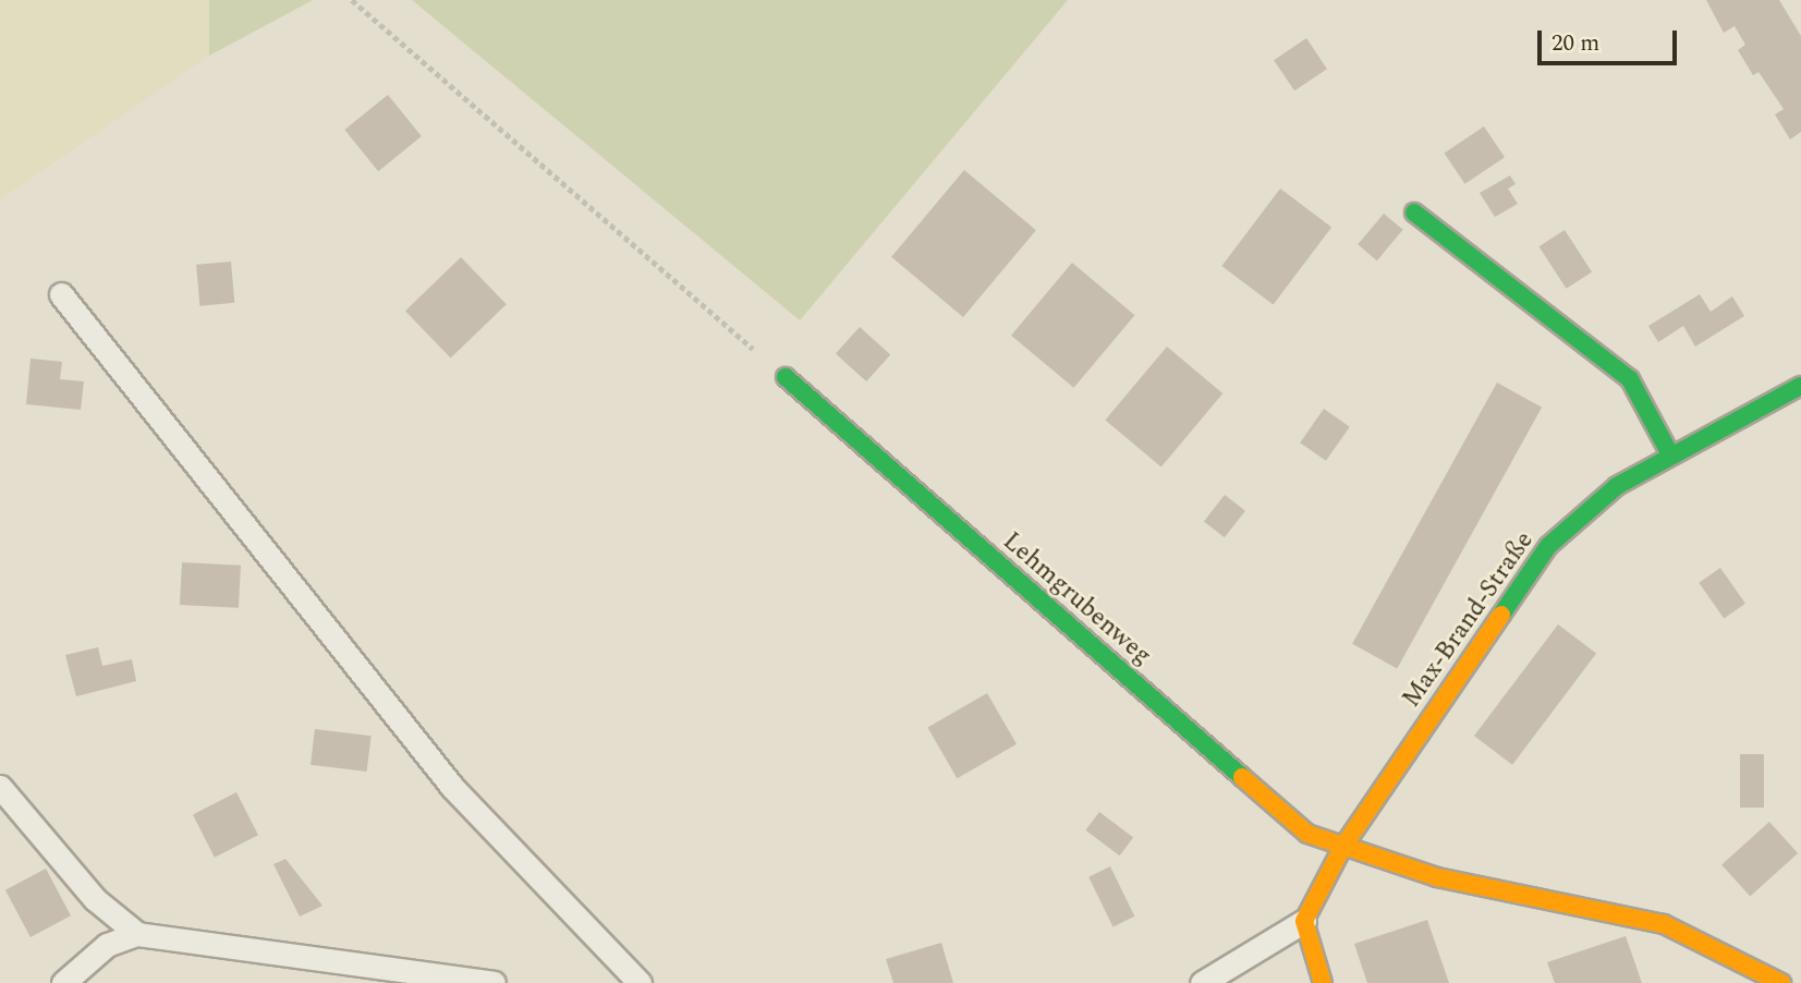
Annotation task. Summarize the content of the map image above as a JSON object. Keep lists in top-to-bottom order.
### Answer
{
  "streets": {
    "street": ["Lehmgrubenweg", "Max-Brand-Straße"]
  },
  "crossings": [
    ["Lehmgrubenweg", "Max-Brand-Straße"]
  ],
  "scale_bar": "20 m"
}
